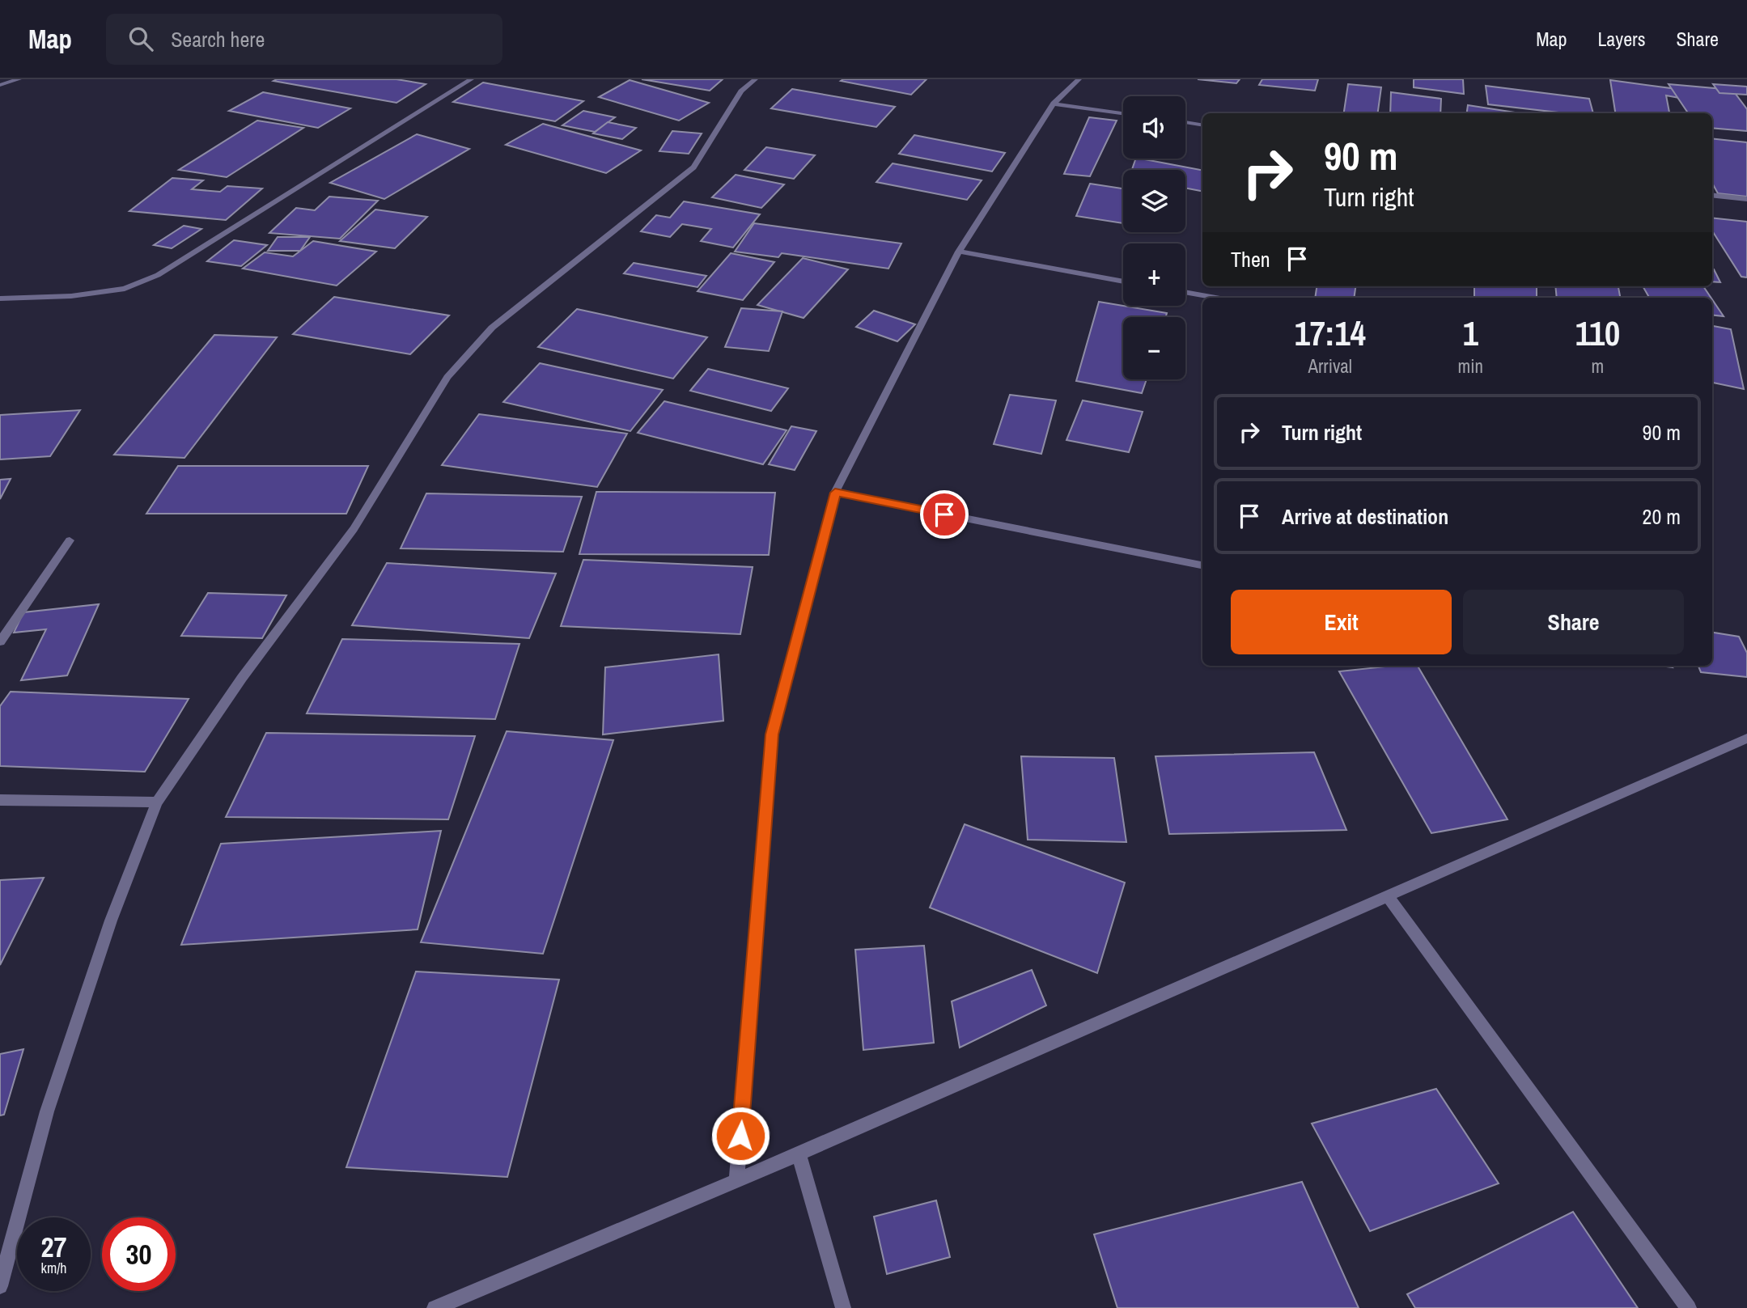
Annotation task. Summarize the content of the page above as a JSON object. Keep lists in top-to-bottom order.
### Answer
{
  "page": {
    "header": "Map",
    "search": "Search here",
    "nav": ["Map", "Layers", "Share"],
    "map_buttons": ["+", "−"],
    "turn": ["90 m", "Turn right"],
    "then": "Then",
    "eta": [
      "17:14",
      "Arrival",
      "1",
      "min",
      "110",
      "m"
    ],
    "list": [
      {
        "name": "Turn right",
        "value": "90 m"
      },
      {
        "name": "Arrive at destination",
        "value": "20 m"
      }
    ],
    "buttons": ["Exit", "Share"],
    "speed": "27 km/h",
    "limit": "30"
  }
}
